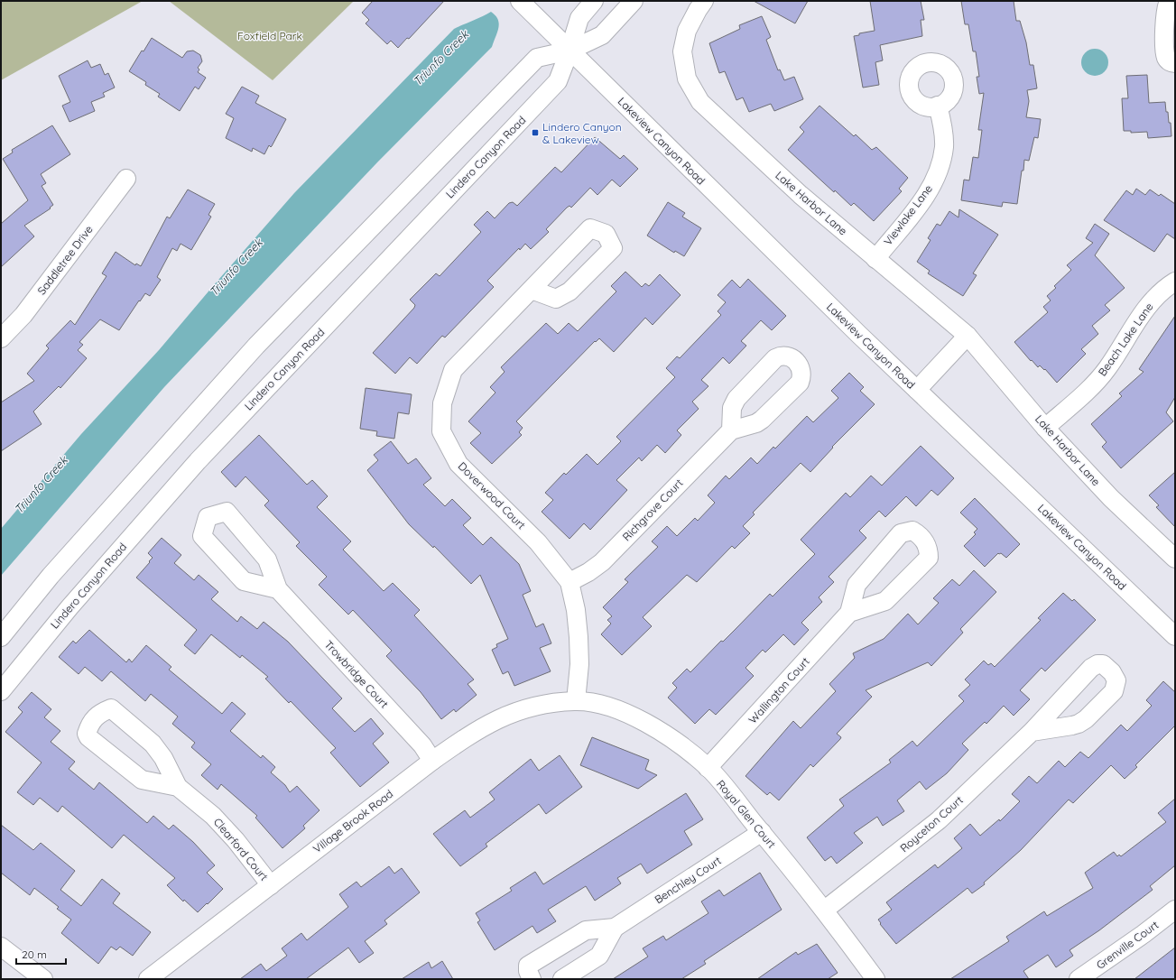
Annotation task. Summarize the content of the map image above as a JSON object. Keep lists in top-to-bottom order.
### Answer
{
  "streets": {
    "street": [
      "Lakeview Canyon Road",
      "Lindero Canyon Road",
      "Lake Harbor Lane",
      "Viewlake Lane",
      "Saddletree Drive",
      "Beach Lake Lane",
      "Doverwood Court",
      "Richgrove Court",
      "Trowbridge Court",
      "Wallington Court",
      "Royal Glen Court",
      "Village Brook Road",
      "Royceton Court",
      "Clearford Court",
      "Benchley Court",
      "Grenville Court"
    ]
  },
  "crossings": [
    ["Lakeview Canyon Road", "Lindero Canyon Road"],
    ["Lake Harbor Lane", "Viewlake Lane"],
    ["Lake Harbor Lane", "Beach Lake Lane"],
    ["Doverwood Court", "Richgrove Court"],
    ["Doverwood Court", "Royal Glen Court"],
    ["Doverwood Court", "Village Brook Road"],
    ["Trowbridge Court", "Village Brook Road"],
    ["Wallington Court", "Royal Glen Court"],
    ["Royal Glen Court", "Village Brook Road"],
    ["Royal Glen Court", "Royceton Court"],
    ["Royal Glen Court", "Benchley Court"],
    ["Village Brook Road", "Clearford Court"]
  ],
  "water": ["Triunfo Creek"],
  "parks": ["Foxfield Park"],
  "places": {
    "transit": ["Lindero Canyon & Lakeview"]
  },
  "scale_bar": "20 m"
}
